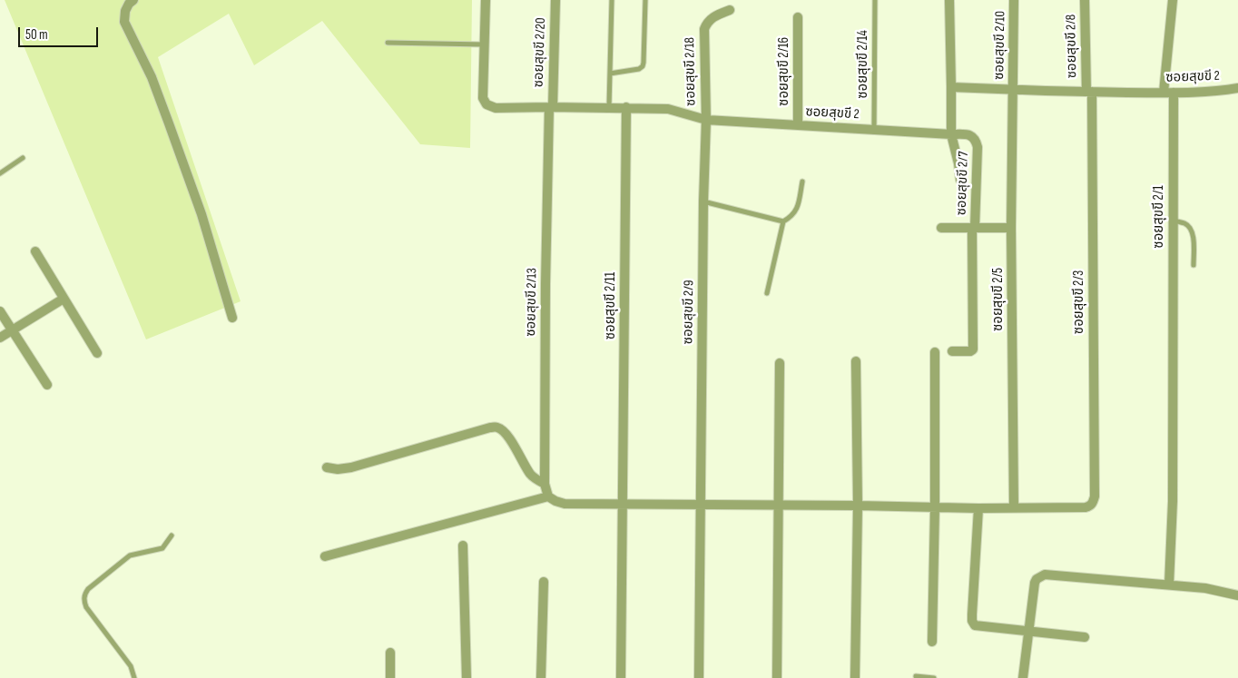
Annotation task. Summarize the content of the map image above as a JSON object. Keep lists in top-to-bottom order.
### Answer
{
  "streets": {
    "street": [
      "ซอยสุขขี 2/10",
      "ซอยสุขขี 2/8",
      "ซอยสุขขี 2/20",
      "ซอยสุขขี 2/18",
      "ซอยสุขขี 2/16",
      "ซอยสุขขี 2",
      "ซอยสุขขี 2/7",
      "ซอยสุขขี 2/1",
      "ซอยสุขขี 2/5",
      "ซอยสุขขี 2/13",
      "ซอยสุขขี 2/3",
      "ซอยสุขขี 2/11",
      "ซอยสุขขี 2/9"
    ],
    "lane": ["ซอยสุขขี 2/14"]
  },
  "crossings": [
    ["ซอยสุขขี 2/10", "ซอยสุขขี 2"],
    ["ซอยสุขขี 2/10", "ซอยสุขขี 2/5"],
    ["ซอยสุขขี 2/8", "ซอยสุขขี 2"],
    ["ซอยสุขขี 2/8", "ซอยสุขขี 2/3"],
    ["ซอยสุขขี 2/20", "ซอยสุขขี 2"],
    ["ซอยสุขขี 2/20", "ซอยสุขขี 2/13"],
    ["ซอยสุขขี 2/14", "ซอยสุขขี 2"],
    ["ซอยสุขขี 2/18", "ซอยสุขขี 2"],
    ["ซอยสุขขี 2/18", "ซอยสุขขี 2/9"],
    ["ซอยสุขขี 2/16", "ซอยสุขขี 2"],
    ["ซอยสุขขี 2", "ซอยสุขขี 2/7"],
    ["ซอยสุขขี 2", "ซอยสุขขี 2/1"],
    ["ซอยสุขขี 2", "ซอยสุขขี 2/5"],
    ["ซอยสุขขี 2", "ซอยสุขขี 2/13"],
    ["ซอยสุขขี 2", "ซอยสุขขี 2/3"],
    ["ซอยสุขขี 2", "ซอยสุขขี 2/11"],
    ["ซอยสุขขี 2", "ซอยสุขขี 2/9"],
    ["ซอยสุขขี 2/5", "ซอยสุขขี 2/3"]
  ],
  "scale_bar": "50 m"
}
